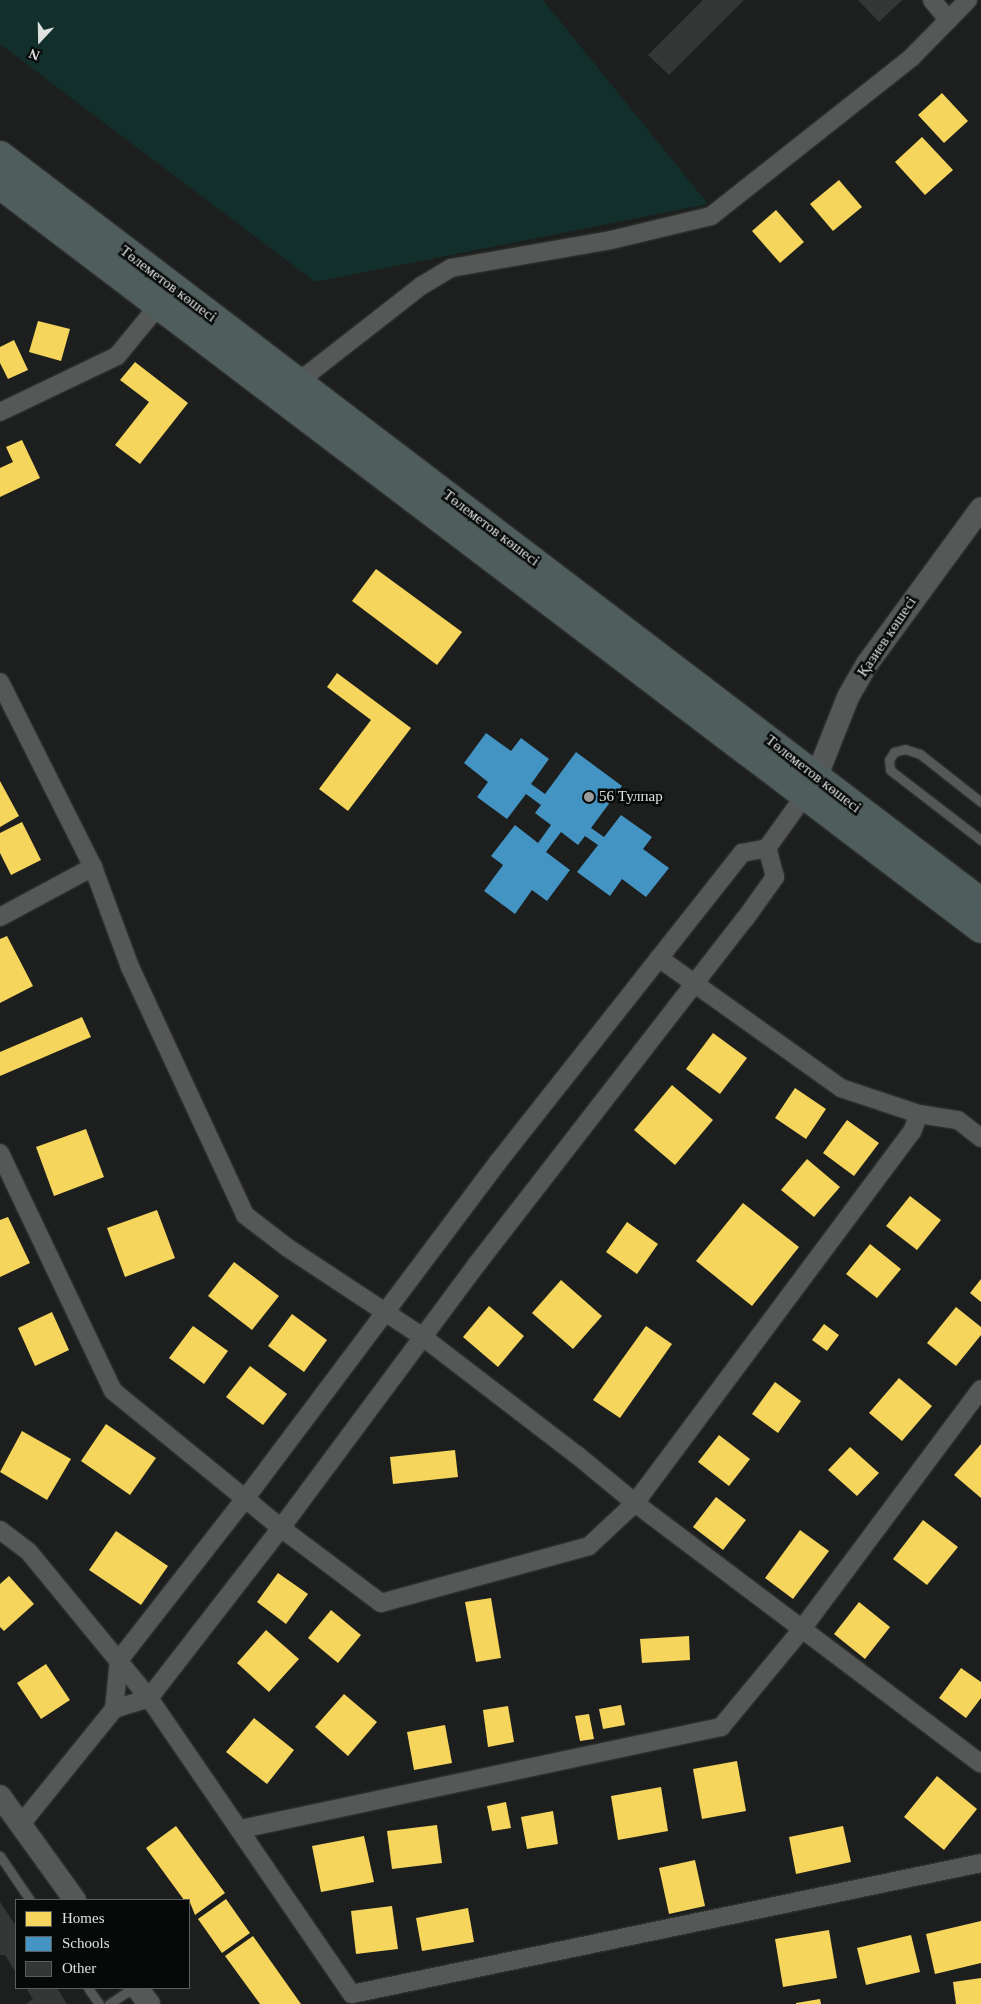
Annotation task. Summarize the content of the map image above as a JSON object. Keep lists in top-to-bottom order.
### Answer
{
  "streets": {
    "main road": ["Төлеметов көшесі"],
    "street": ["Қазиев көшесі"]
  },
  "crossings": [
    ["Төлеметов көшесі", "Қазиев көшесі"]
  ],
  "places": ["56 Тулпар"],
  "legend": ["Homes", "Schools", "Other"],
  "north": "bottom"
}
